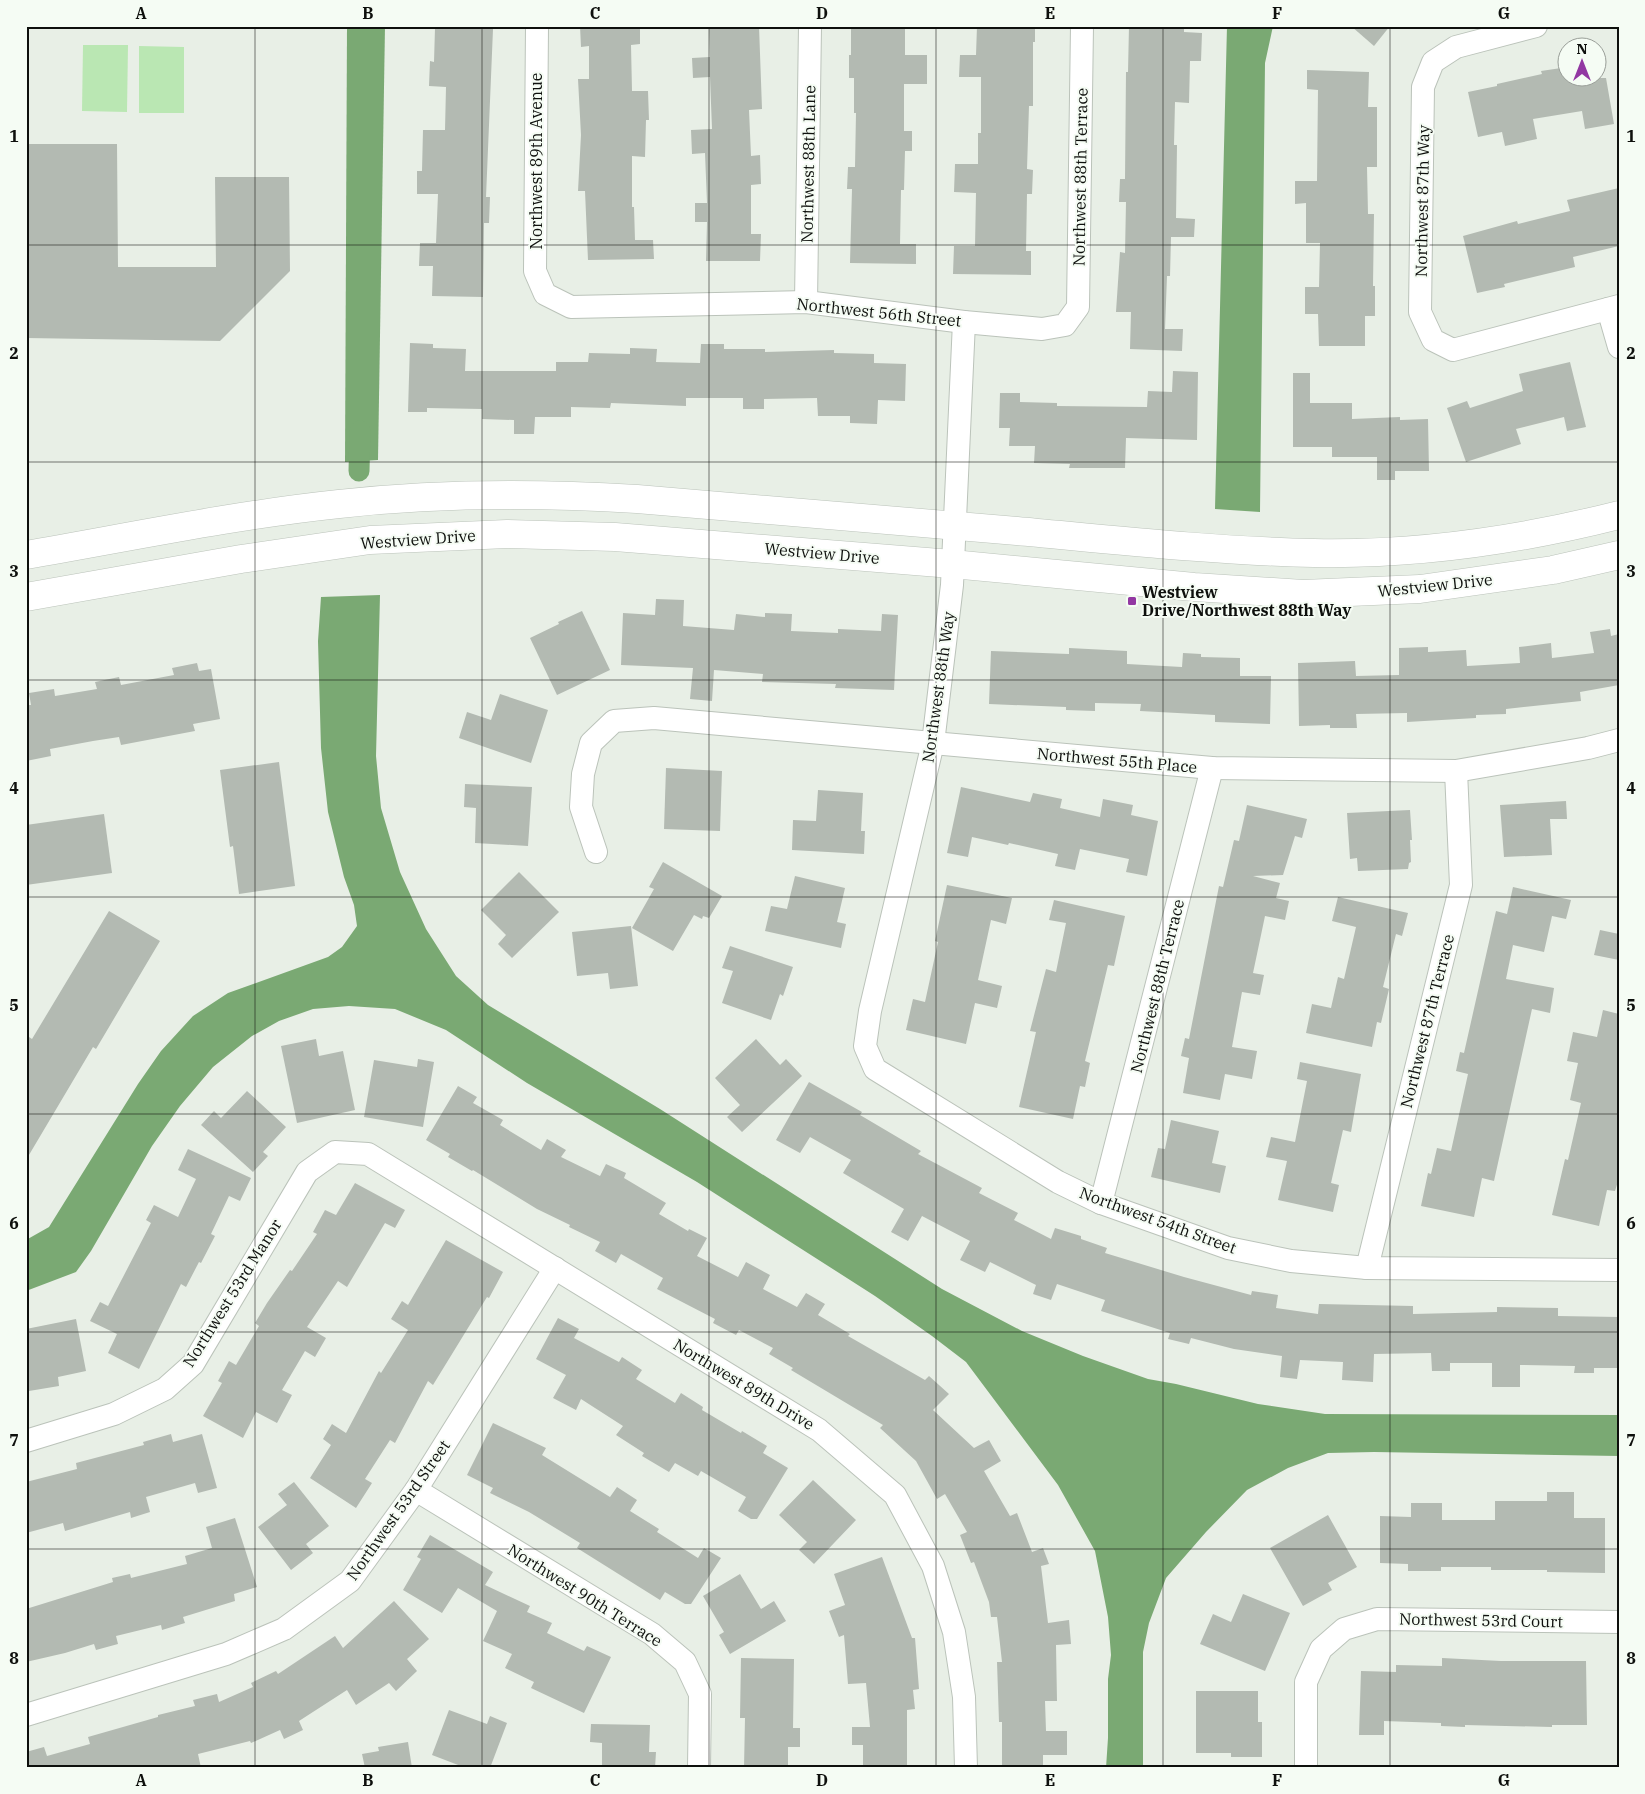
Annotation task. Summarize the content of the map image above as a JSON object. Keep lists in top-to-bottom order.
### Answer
{
  "streets": {
    "street": [
      "Northwest 89th Avenue",
      "Northwest 88th Lane",
      "Northwest 88th Terrace",
      "Northwest 87th Way",
      "Northwest 56th Street",
      "Westview Drive",
      "Northwest 88th Way",
      "Northwest 55th Place",
      "Northwest 87th Terrace",
      "Northwest 54th Street",
      "Northwest 53rd Manor",
      "Northwest 89th Drive",
      "Northwest 53rd Street",
      "Northwest 90th Terrace",
      "Northwest 53rd Court"
    ]
  },
  "crossings": [
    ["Northwest 89th Avenue", "Northwest 56th Street"],
    ["Northwest 88th Lane", "Northwest 56th Street"],
    ["Northwest 88th Terrace", "Northwest 56th Street"],
    ["Northwest 88th Terrace", "Northwest 55th Place"],
    ["Northwest 88th Terrace", "Northwest 54th Street"],
    ["Northwest 56th Street", "Northwest 88th Way"],
    ["Westview Drive", "Northwest 88th Way"],
    ["Northwest 88th Way", "Northwest 55th Place"],
    ["Northwest 88th Way", "Northwest 54th Street"],
    ["Northwest 55th Place", "Northwest 87th Terrace"],
    ["Northwest 87th Terrace", "Northwest 54th Street"],
    ["Northwest 53rd Manor", "Northwest 89th Drive"],
    ["Northwest 89th Drive", "Northwest 53rd Street"],
    ["Northwest 53rd Street", "Northwest 90th Terrace"]
  ],
  "places": {
    "transit": ["Westview Drive/Northwest 88th Way"]
  },
  "north": "top",
  "grid": {
    "columns": [
      "A",
      "B",
      "C",
      "D",
      "E",
      "F",
      "G"
    ],
    "rows": [
      "1",
      "2",
      "3",
      "4",
      "5",
      "6",
      "7",
      "8"
    ]
  }
}
